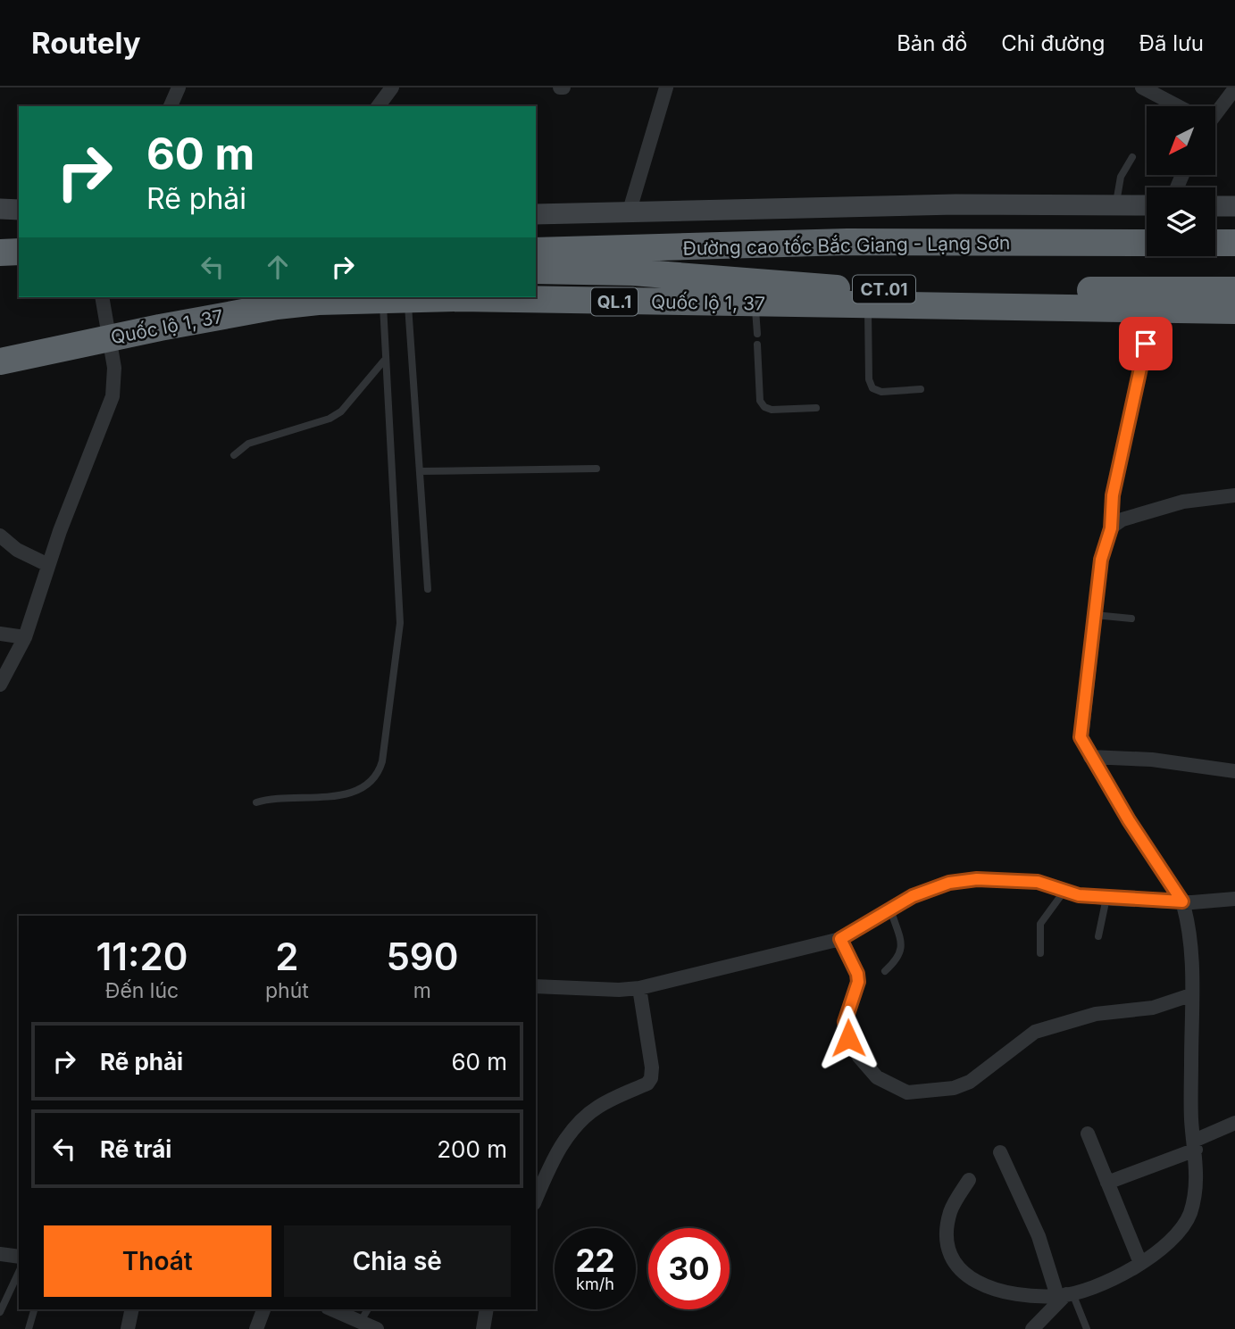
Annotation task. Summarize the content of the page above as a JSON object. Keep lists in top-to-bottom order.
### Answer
{
  "streets": {
    "highway": [
      "Đường cao tốc Bắc Giang - Lạng Sơn",
      "CT.01",
      "QL.1",
      "Quốc lộ 1, 37"
    ]
  },
  "north": "bottom left",
  "page": {
    "header": "Routely",
    "nav": ["Bản đồ", "Chỉ đường", "Đã lưu"],
    "turn": ["60 m", "Rẽ phải"],
    "eta": [
      "11:20",
      "Đến lúc",
      "2",
      "phút",
      "590",
      "m"
    ],
    "list": [
      {
        "name": "Rẽ phải",
        "value": "60 m"
      },
      {
        "name": "Rẽ trái",
        "value": "200 m"
      }
    ],
    "buttons": ["Thoát", "Chia sẻ"],
    "speed": "22 km/h",
    "limit": "30"
  }
}
